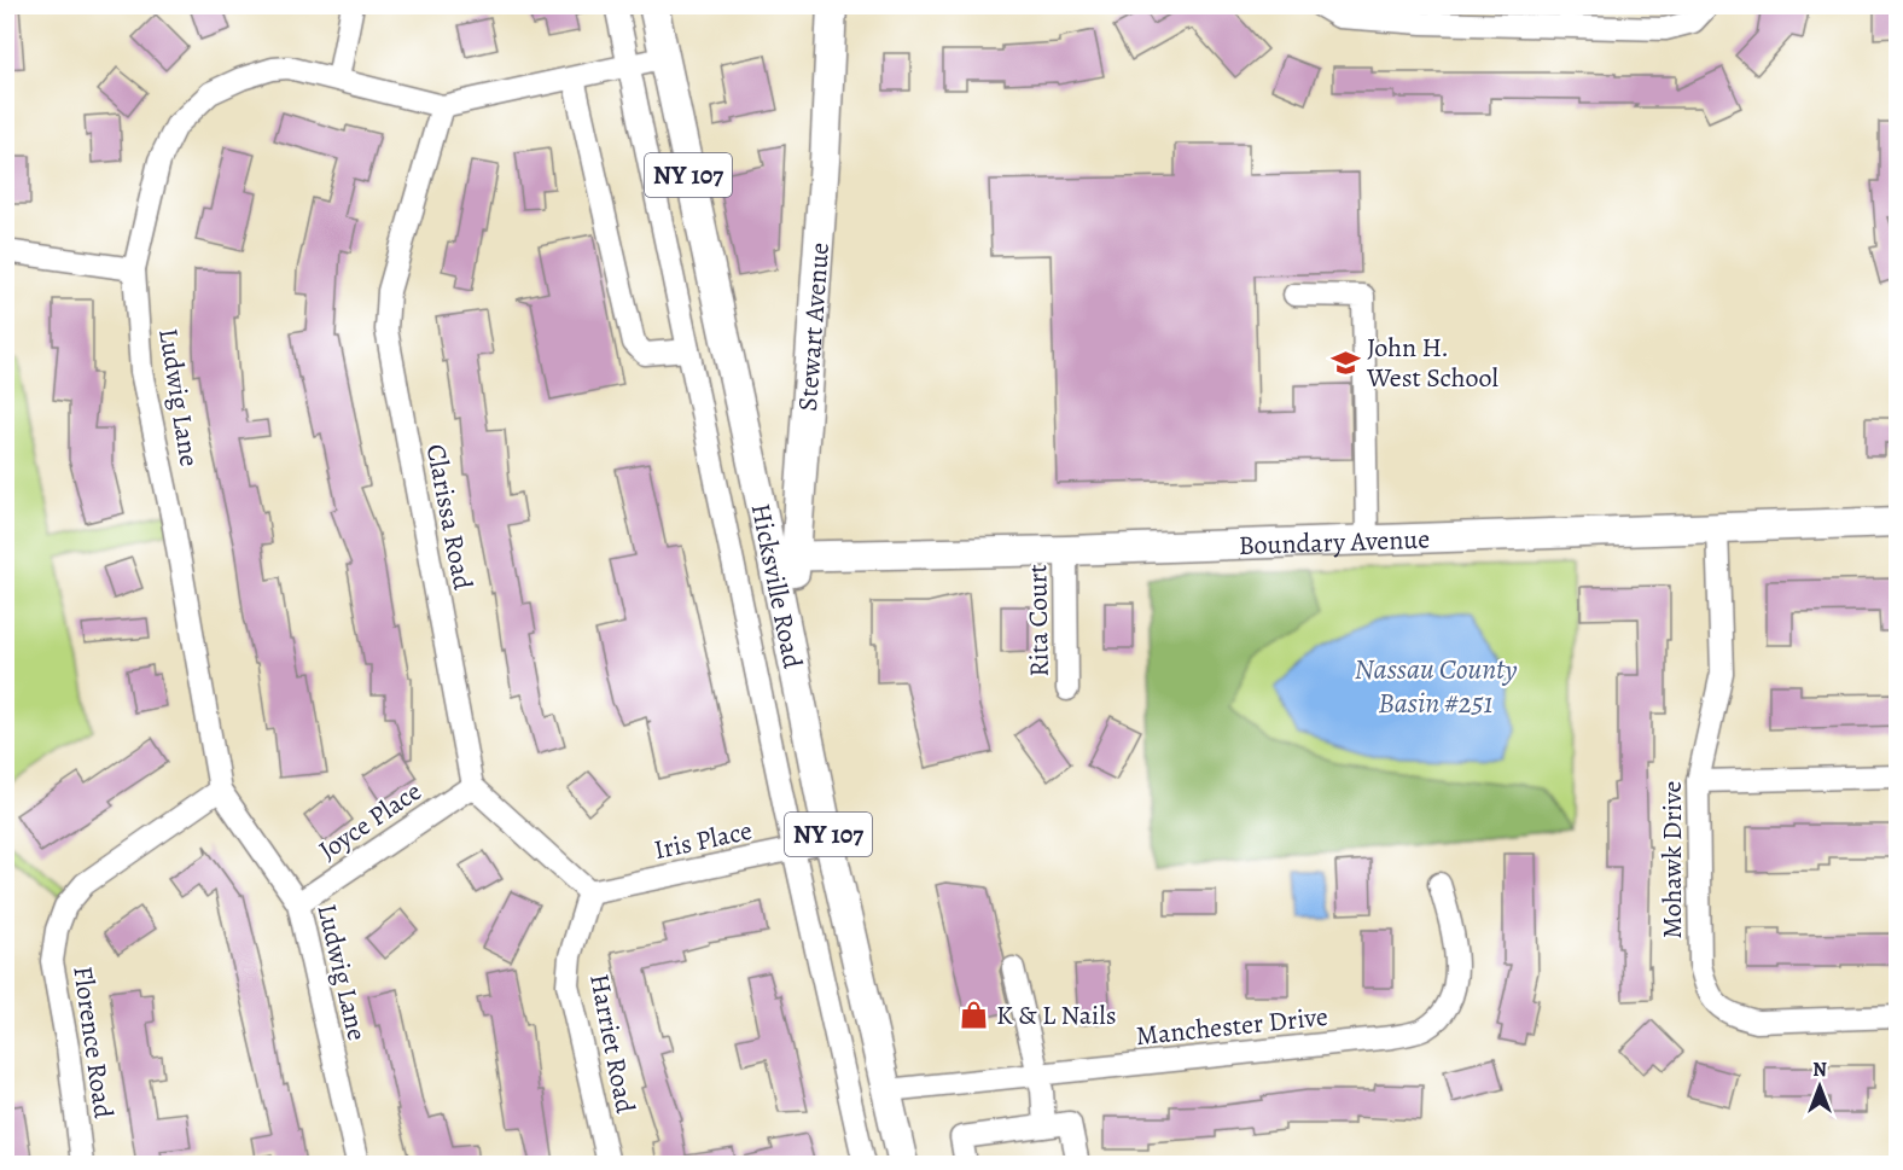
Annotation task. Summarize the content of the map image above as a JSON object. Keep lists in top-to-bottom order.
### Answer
{
  "streets": {
    "main road": [
      "NY 107",
      "Stewart Avenue",
      "Boundary Avenue",
      "Hicksville Road"
    ],
    "street": [
      "Ludwig Lane",
      "Clarissa Road",
      "Rita Court",
      "Joyce Place",
      "Iris Place",
      "Mohawk Drive",
      "Manchester Drive",
      "Florence Road",
      "Harriet Road"
    ]
  },
  "crossings": [
    ["Stewart Avenue", "Boundary Avenue"],
    ["Stewart Avenue", "Hicksville Road"],
    ["Ludwig Lane", "Clarissa Road"],
    ["Ludwig Lane", "Hicksville Road"],
    ["Ludwig Lane", "Joyce Place"],
    ["Ludwig Lane", "Florence Road"],
    ["Clarissa Road", "Joyce Place"],
    ["Boundary Avenue", "Hicksville Road"],
    ["Boundary Avenue", "Rita Court"],
    ["Boundary Avenue", "Mohawk Drive"],
    ["Hicksville Road", "Iris Place"],
    ["Hicksville Road", "Manchester Drive"],
    ["Iris Place", "Harriet Road"]
  ],
  "water": ["Nassau County Basin #251"],
  "places": {
    "school or university": ["John H. West School"],
    "shop": ["K & L Nails"]
  },
  "north": "top"
}
